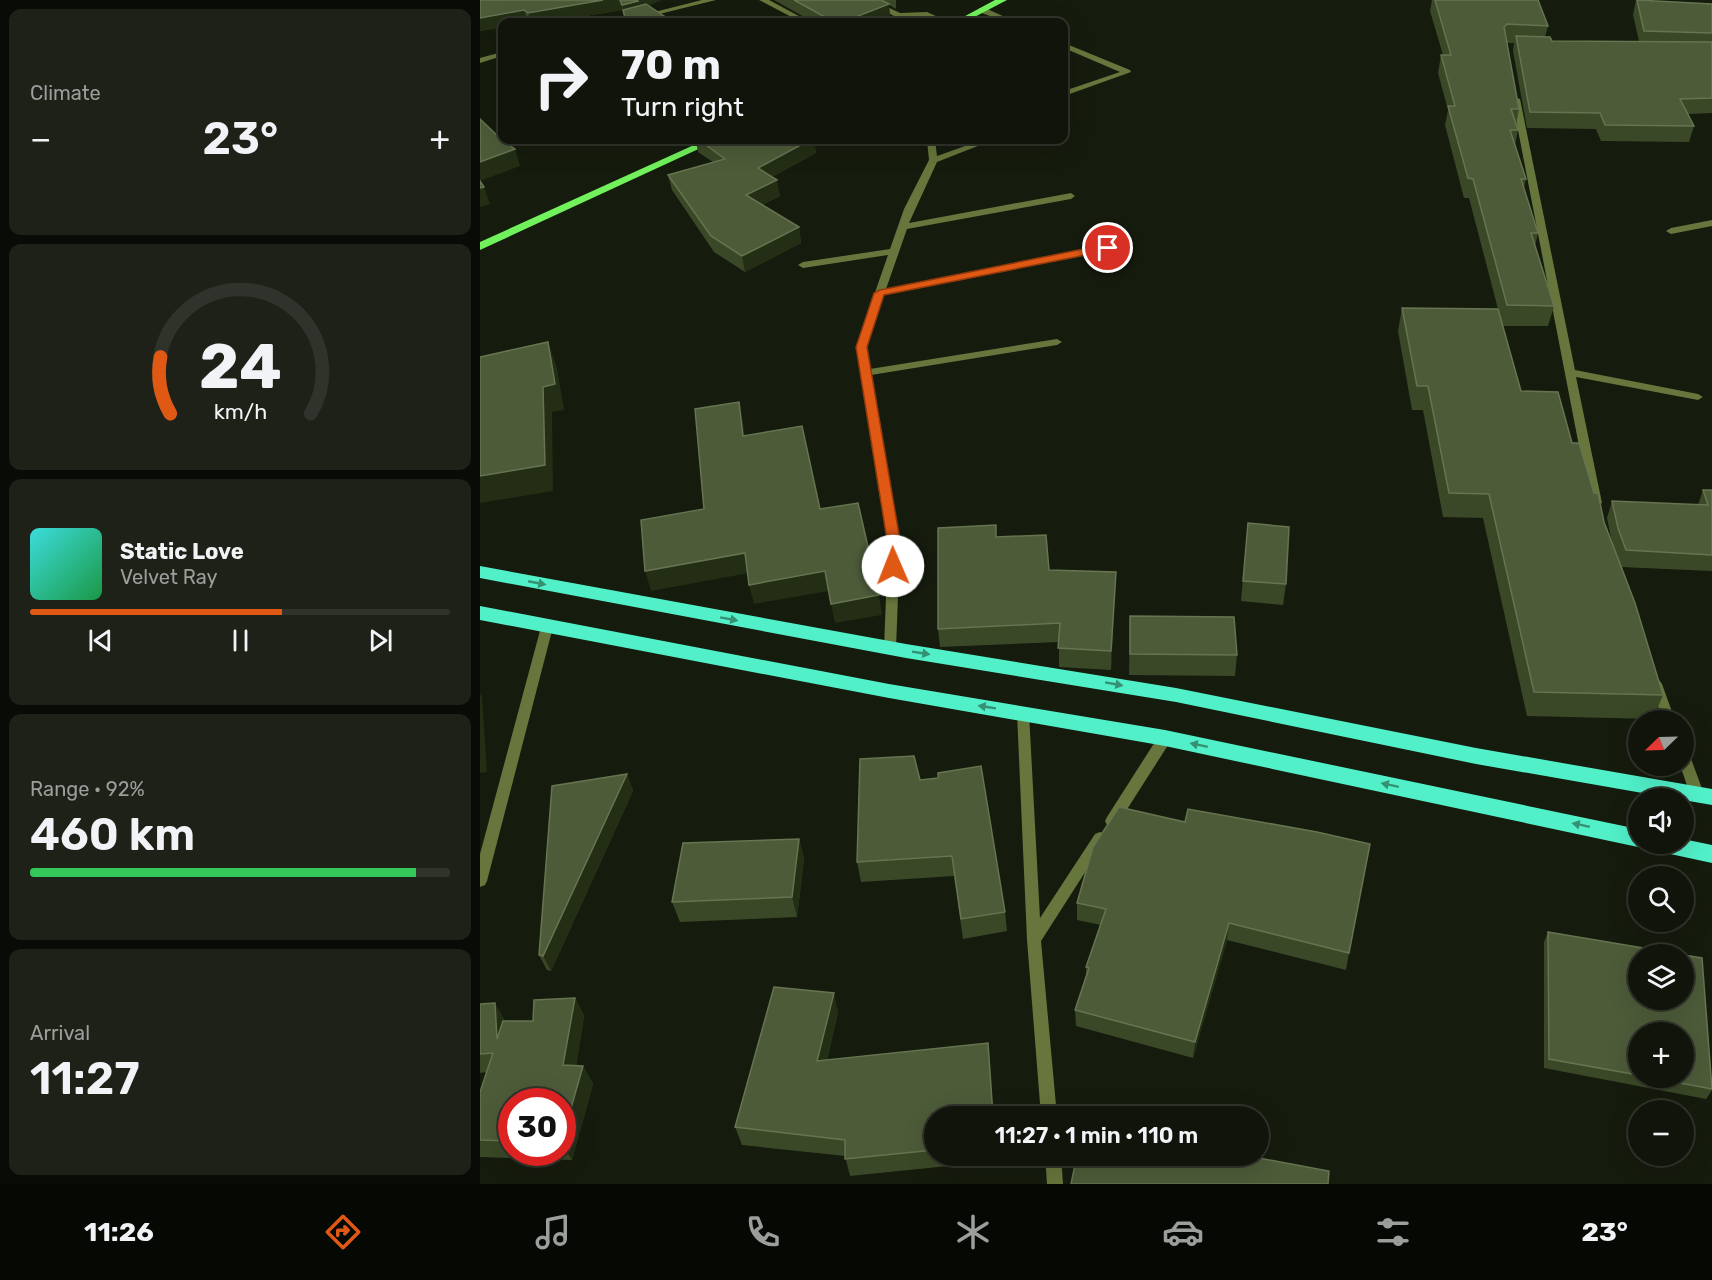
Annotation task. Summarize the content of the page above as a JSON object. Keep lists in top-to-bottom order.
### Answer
{
  "north": "bottom left",
  "page": {
    "tile": [
      "Climate",
      ["Range · 92%", "460 km"],
      ["Arrival", "11:27"]
    ],
    "turn": ["70 m", "Turn right"],
    "heat": ["−", "23°", "+"],
    "song": ["Static Love", "Velvet Ray"],
    "map_buttons": ["+", "−"],
    "limit": "30",
    "trip": "11:27 · 1 min · 110 m",
    "tabs": ["11:26", "23°"],
    "gauge": ["24", "km/h"]
  }
}
